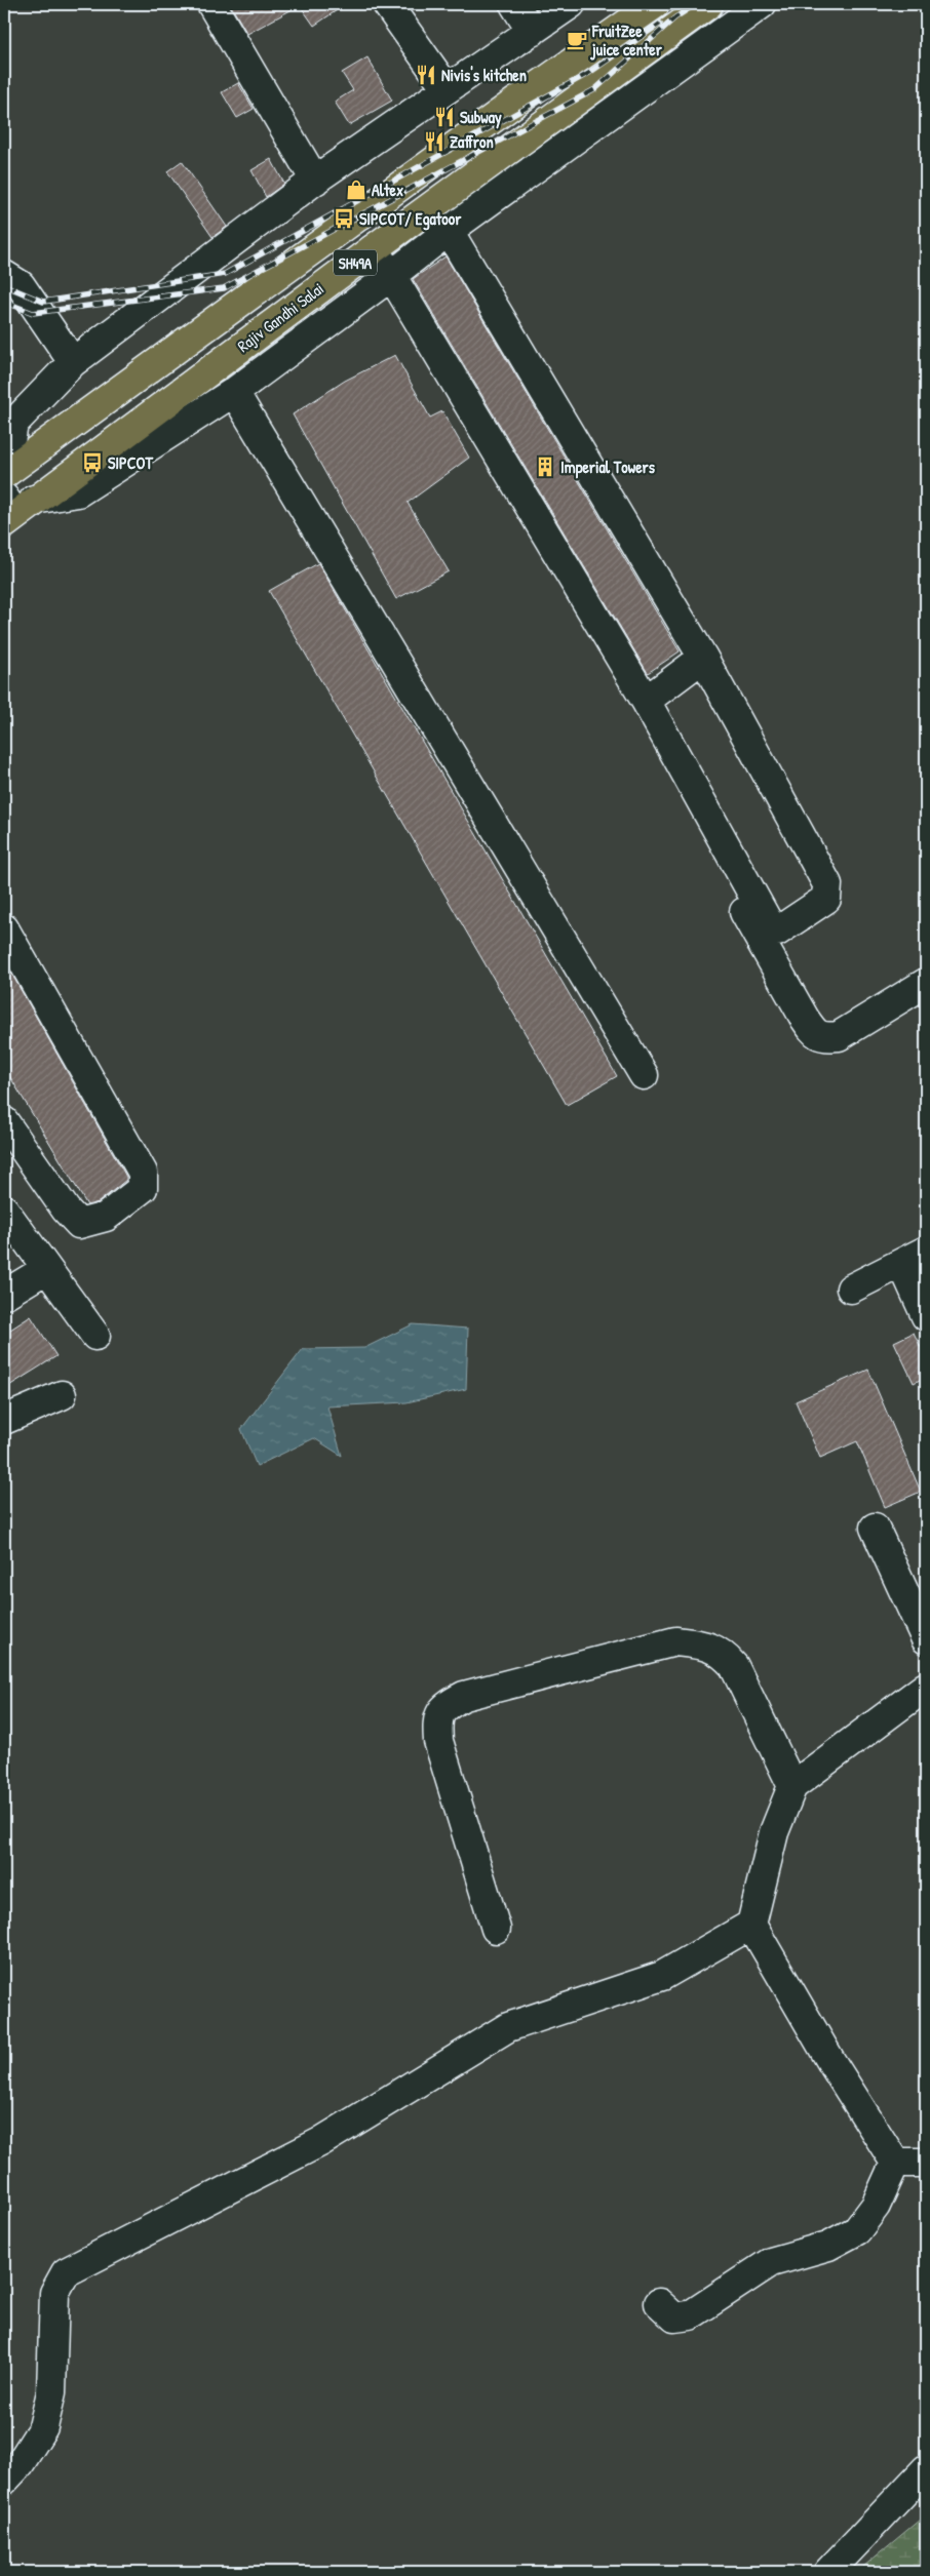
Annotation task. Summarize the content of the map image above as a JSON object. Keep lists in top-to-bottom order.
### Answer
{
  "streets": {
    "main road": ["SH49A", "Rajiv Gandhi Salai"]
  },
  "places": {
    "cafe": ["FruitZee juice center"],
    "restaurant": ["Nivis's kitchen", "Subway", "Zaffron"],
    "shop": ["Altex"],
    "bus stop": ["SIPCOT/ Egatoor", "SIPCOT"],
    "building": ["Imperial Towers"]
  }
}
